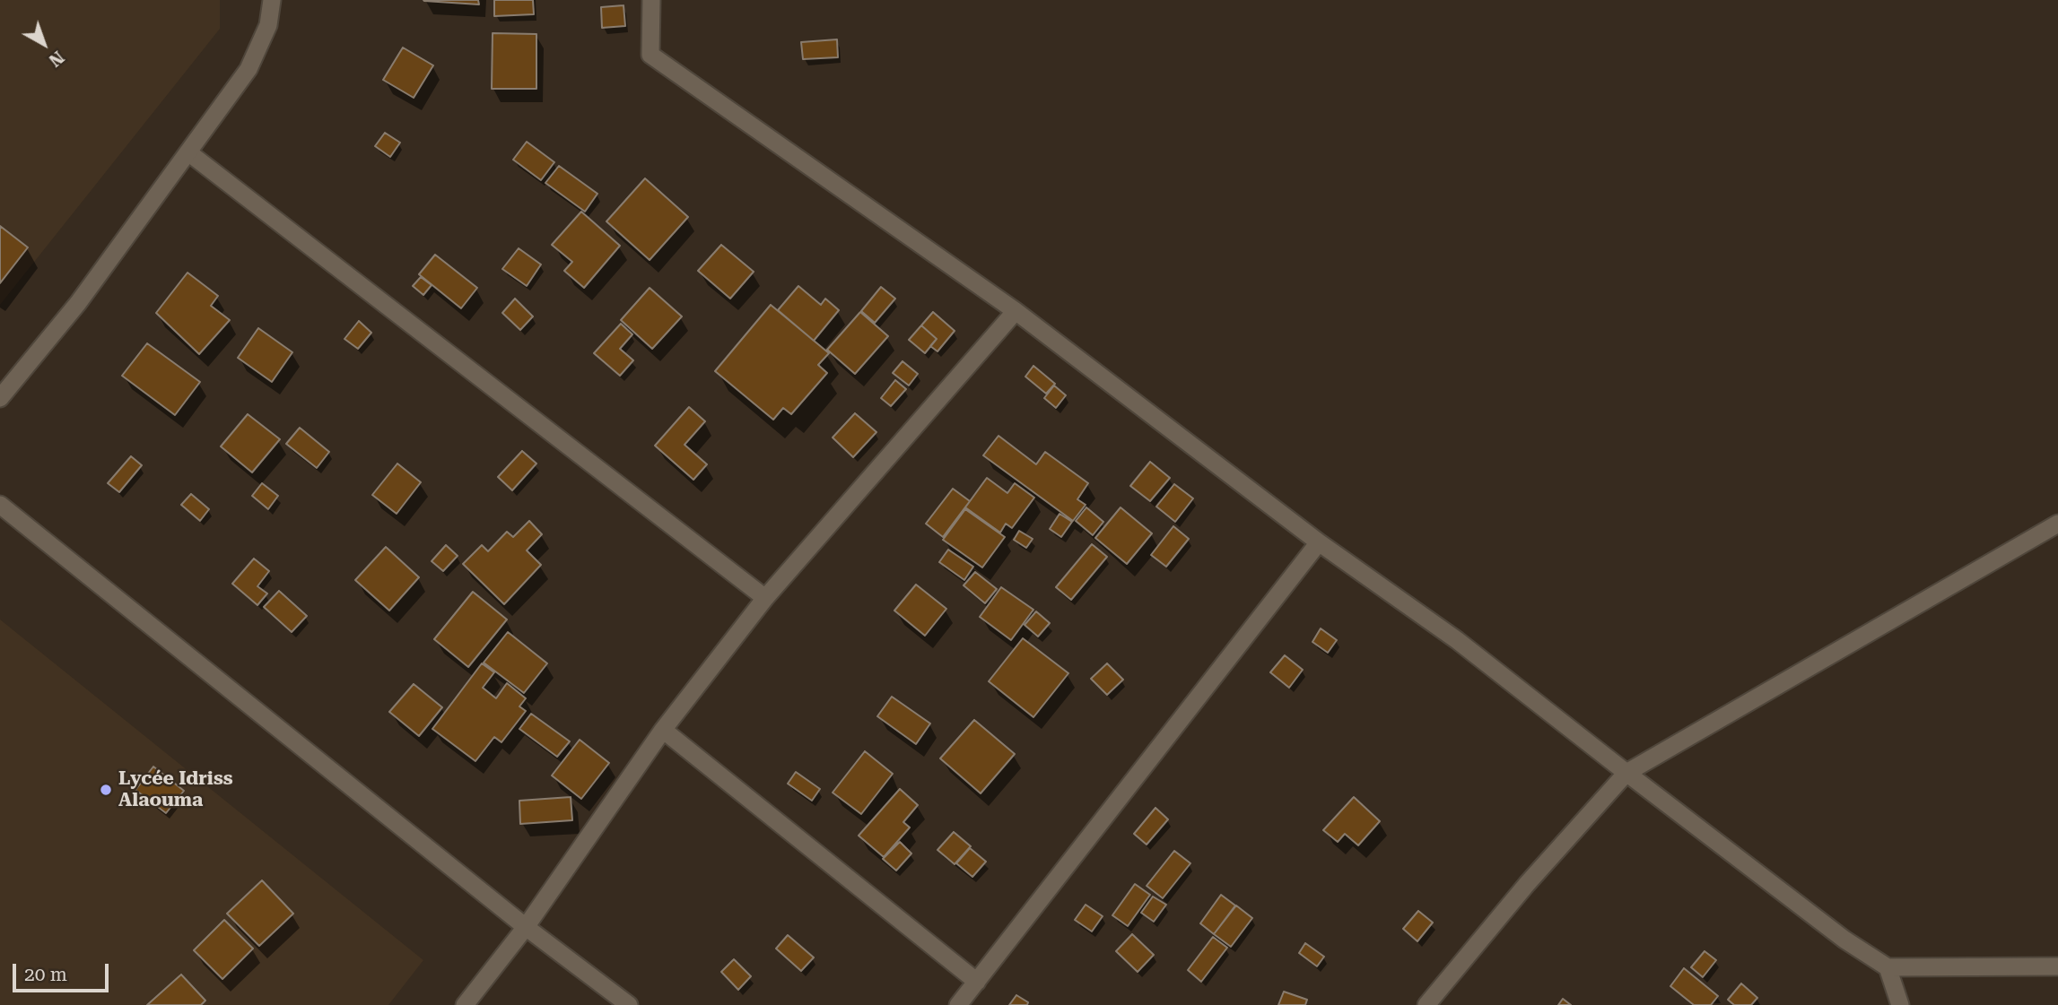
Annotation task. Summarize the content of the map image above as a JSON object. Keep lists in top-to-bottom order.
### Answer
{
  "places": ["Lycée Idriss Alaouma"],
  "scale_bar": "20 m",
  "north": "bottom right"
}
